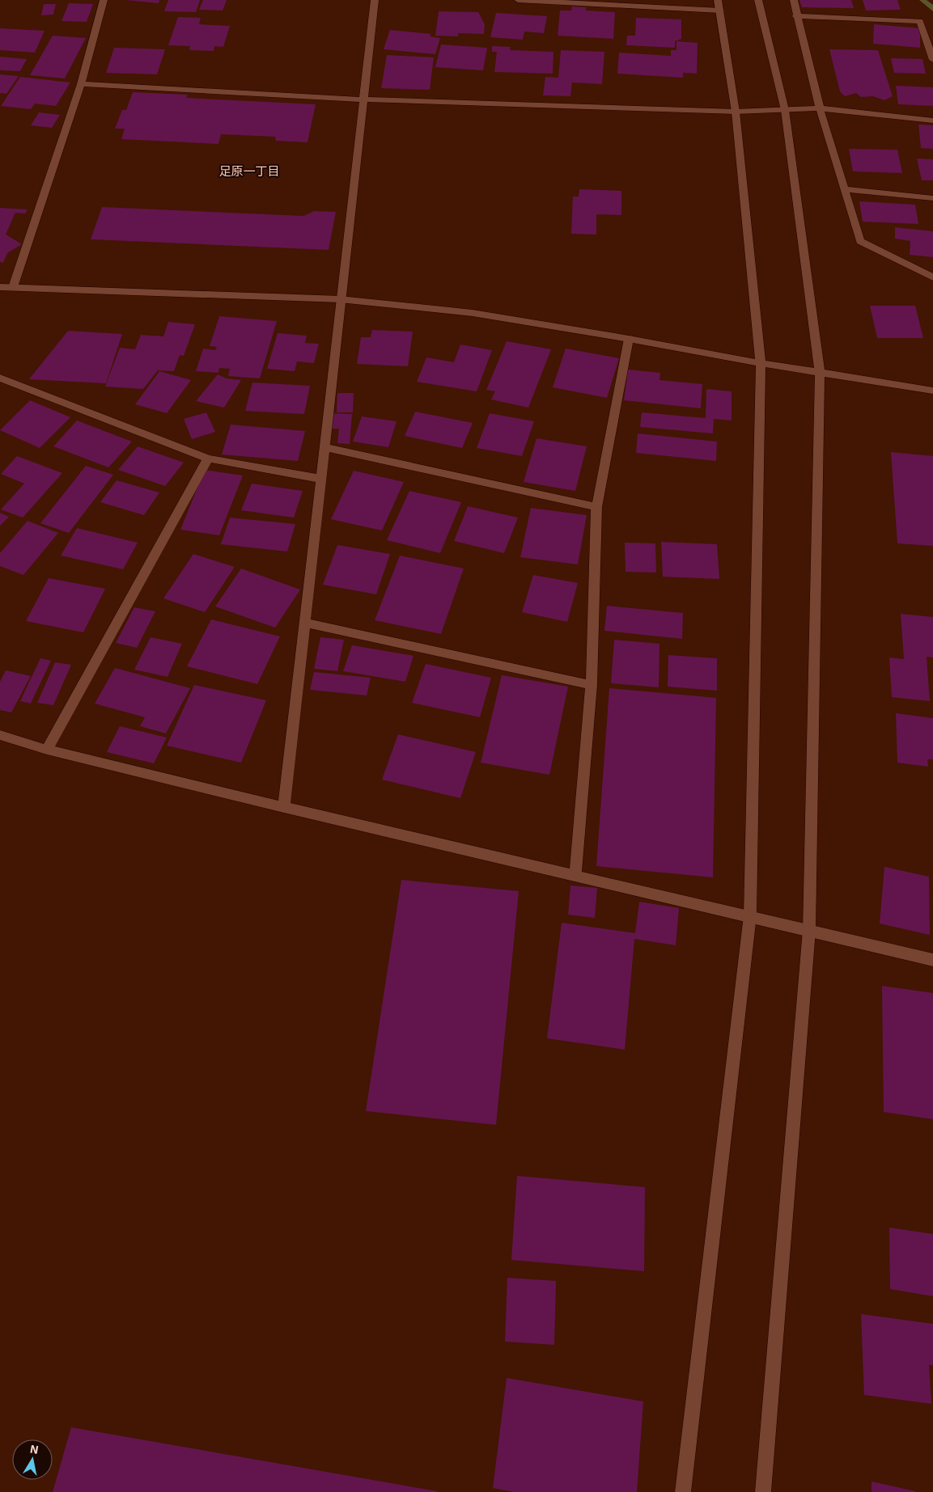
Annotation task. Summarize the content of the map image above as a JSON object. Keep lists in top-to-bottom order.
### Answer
{
  "districts": ["足原一丁目"],
  "north": "top"
}
